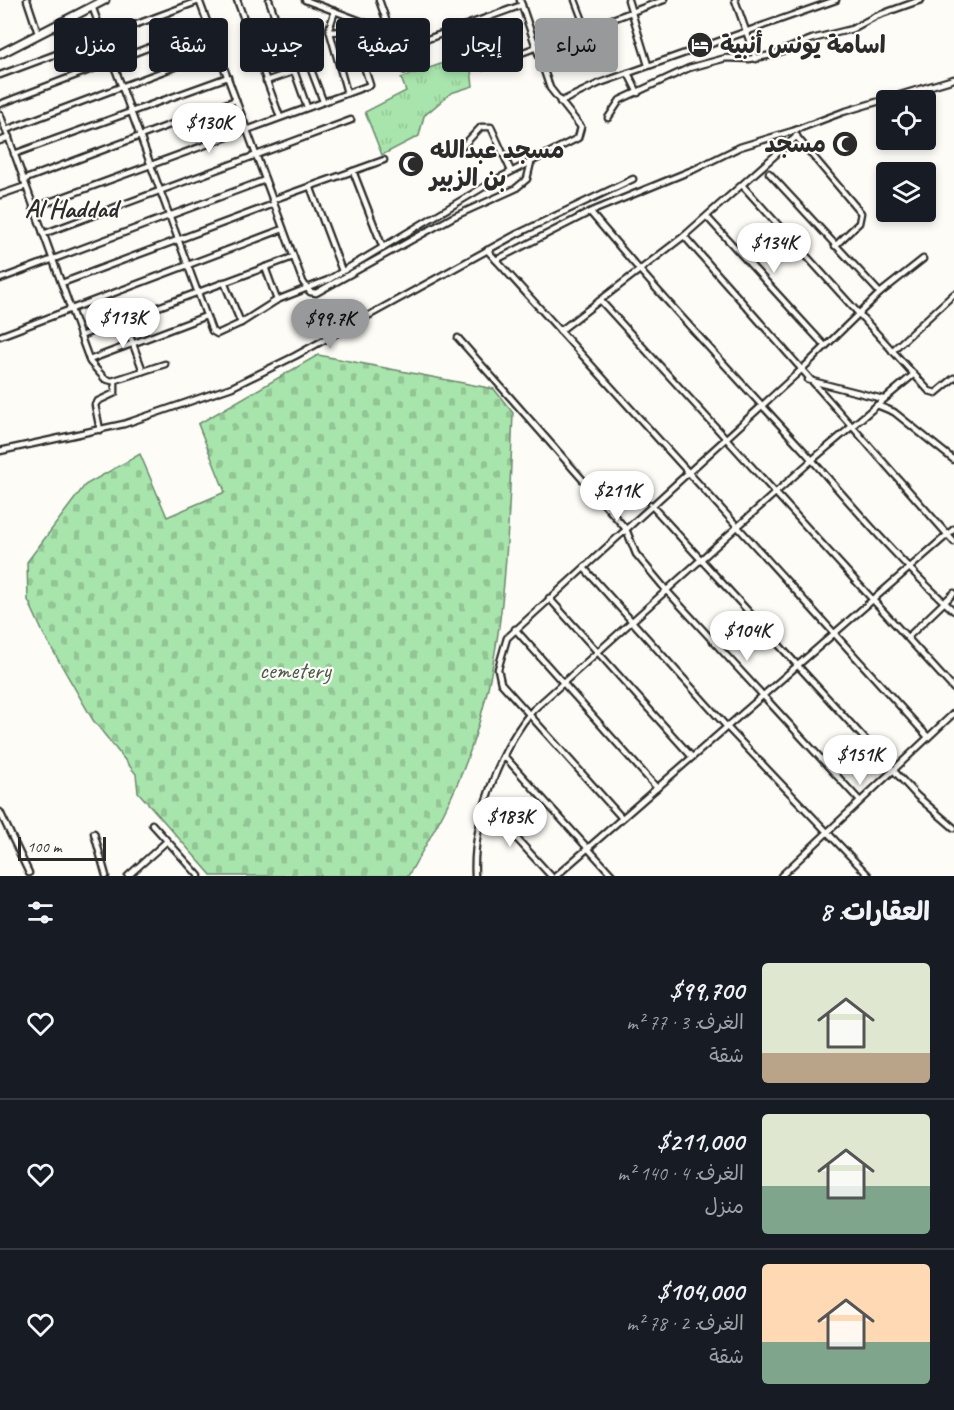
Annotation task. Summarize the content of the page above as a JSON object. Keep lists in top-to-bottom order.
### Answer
{
  "districts": ["Al Haddad"],
  "parks": ["cemetery"],
  "places": {
    "hotel": ["اسامة يونس أنبية"],
    "mosque": ["مسجد", "مسجد عبدالله بن الزبير"]
  },
  "scale_bar": "100 m",
  "page": {
    "chip": [
      "شراء",
      "إيجار",
      "تصفية",
      "جديد",
      "شقة",
      "منزل"
    ],
    "price": [
      "$130K",
      "$134K",
      "$113K",
      "$99.7K",
      "$211K",
      "$104K",
      "$151K",
      "$183K"
    ],
    "scale": "100 m",
    "heading": "العقارات: 8",
    "list": [
      {
        "name": "$99,700",
        "note": "الغرف: 3 · 77 m² · شقة"
      },
      {
        "name": "$211,000",
        "note": "الغرف: 4 · 140 m² · منزل"
      },
      {
        "name": "$104,000",
        "note": "الغرف: 2 · 78 m² · شقة"
      }
    ]
  }
}
